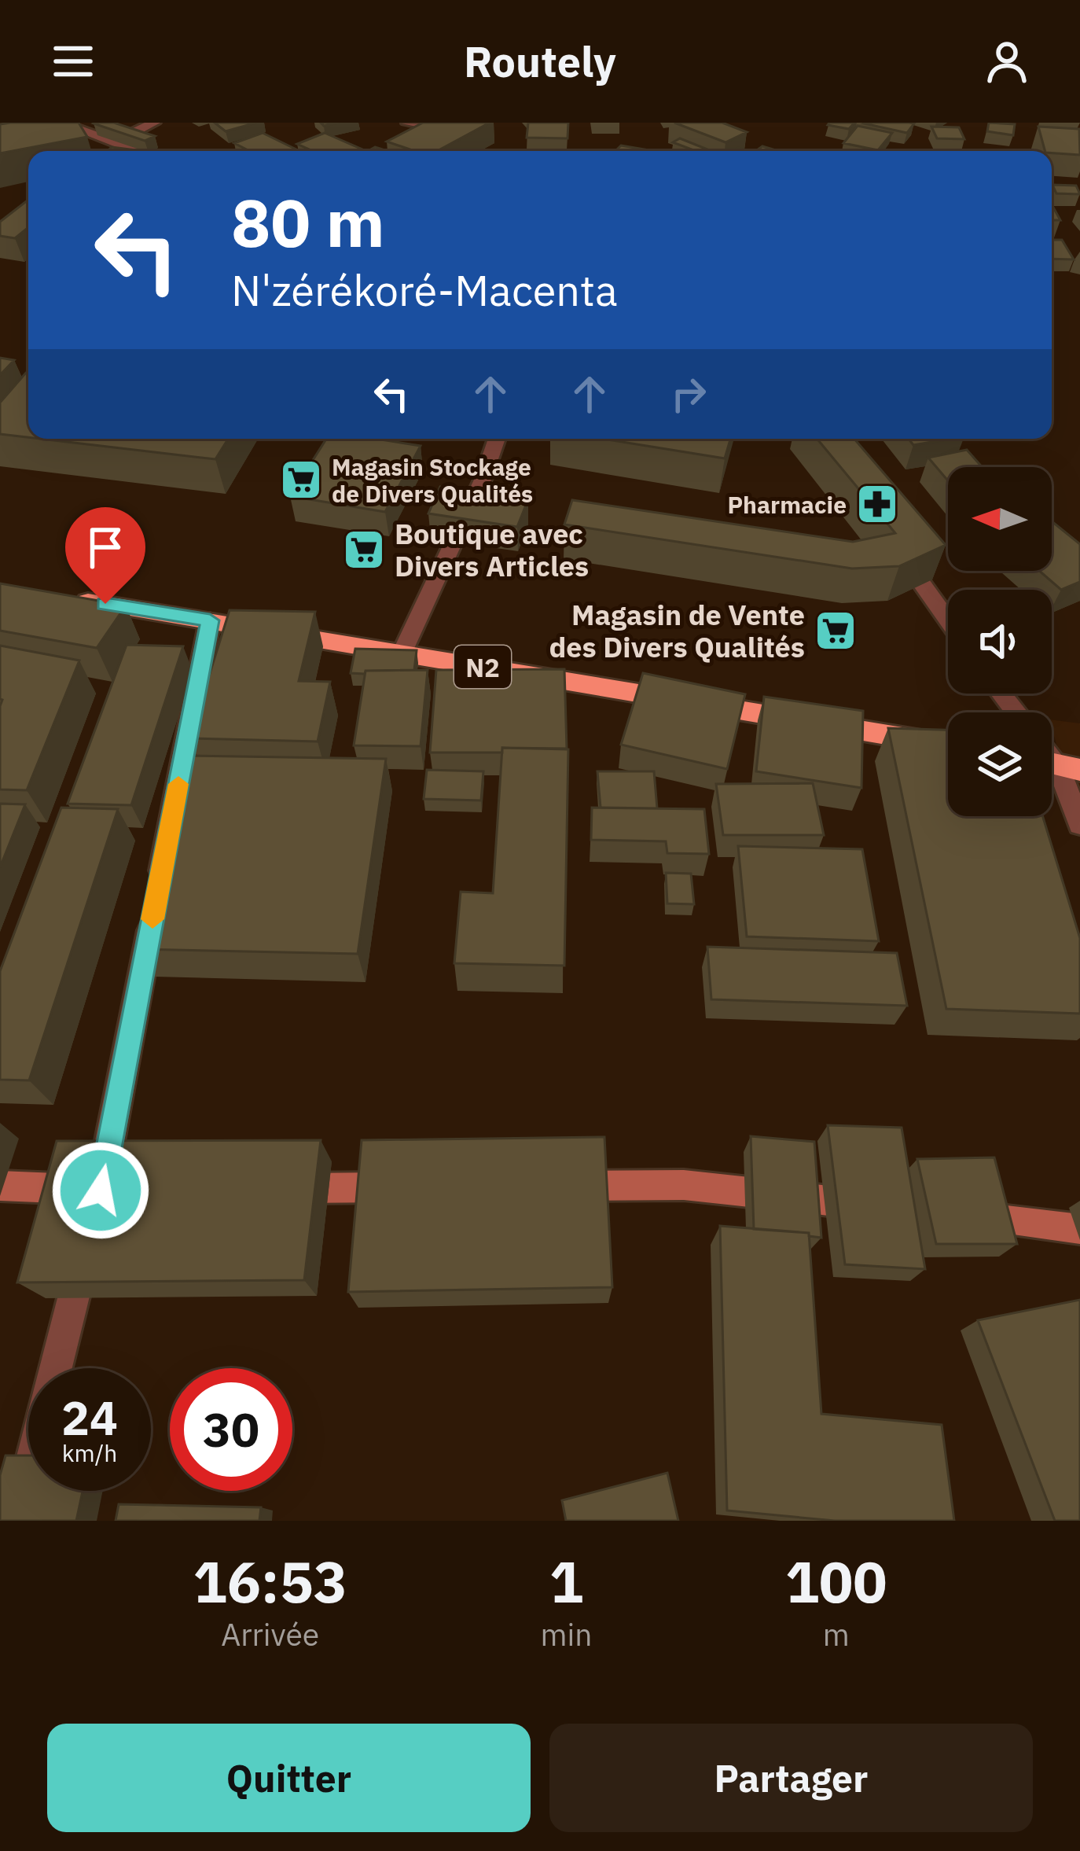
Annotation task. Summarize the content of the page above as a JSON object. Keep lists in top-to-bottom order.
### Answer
{
  "streets": {
    "highway": ["N2"]
  },
  "places": {
    "supermarket": ["Magasin Stockage de Divers Qualités", "Boutique avec Divers Articles", "Magasin de Vente des Divers Qualités"],
    "pharmacy": ["Pharmacie"]
  },
  "north": "left",
  "page": {
    "header": "Routely",
    "turn": ["80 m", "N'zérékoré-Macenta"],
    "speed": "24 km/h",
    "limit": "30",
    "eta": [
      "16:53",
      "Arrivée",
      "1",
      "min",
      "100",
      "m"
    ],
    "buttons": ["Quitter", "Partager"]
  }
}
